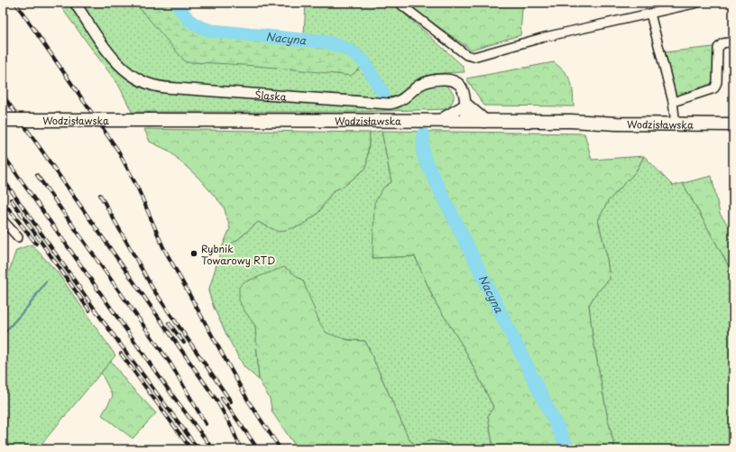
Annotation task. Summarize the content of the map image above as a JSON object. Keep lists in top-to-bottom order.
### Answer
{
  "streets": {
    "main road": ["Wodzisławska"],
    "street": ["Śląska"]
  },
  "crossings": [
    ["Śląska", "Wodzisławska"]
  ],
  "water": ["Nacyna"],
  "places": ["Rybnik Towarowy RTD"]
}
